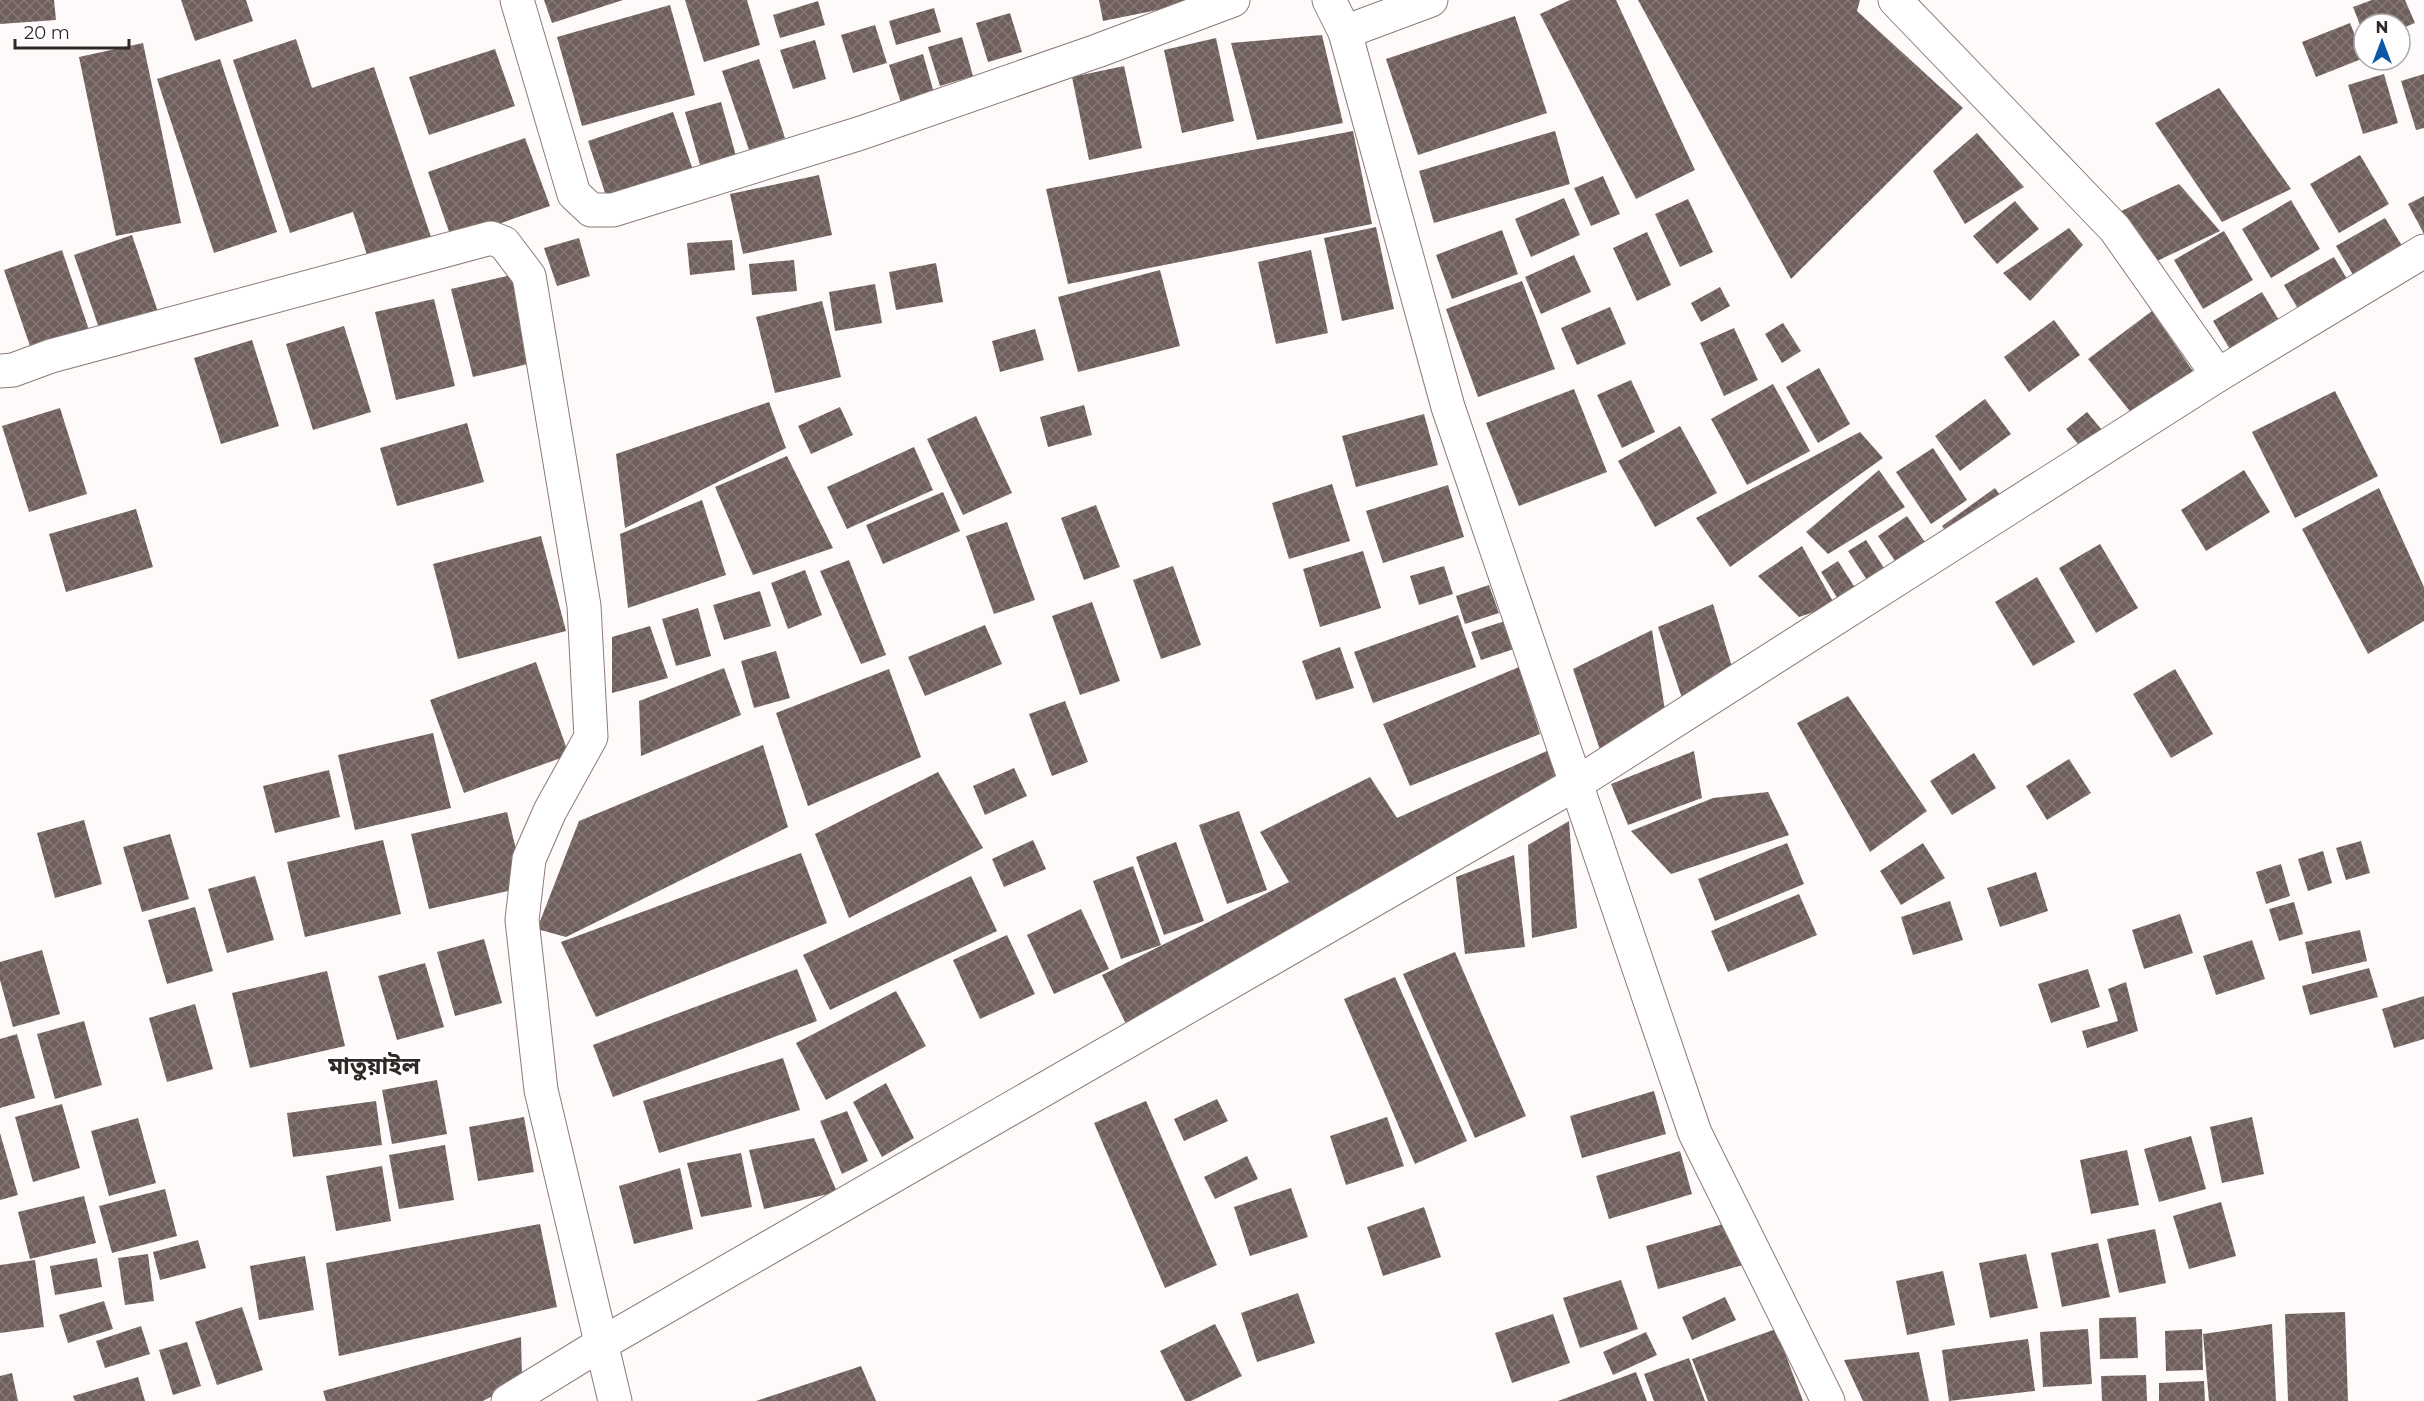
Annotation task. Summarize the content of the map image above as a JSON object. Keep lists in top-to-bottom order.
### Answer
{
  "districts": ["মাতুয়াইল"],
  "scale_bar": "20 m",
  "north": "top"
}
